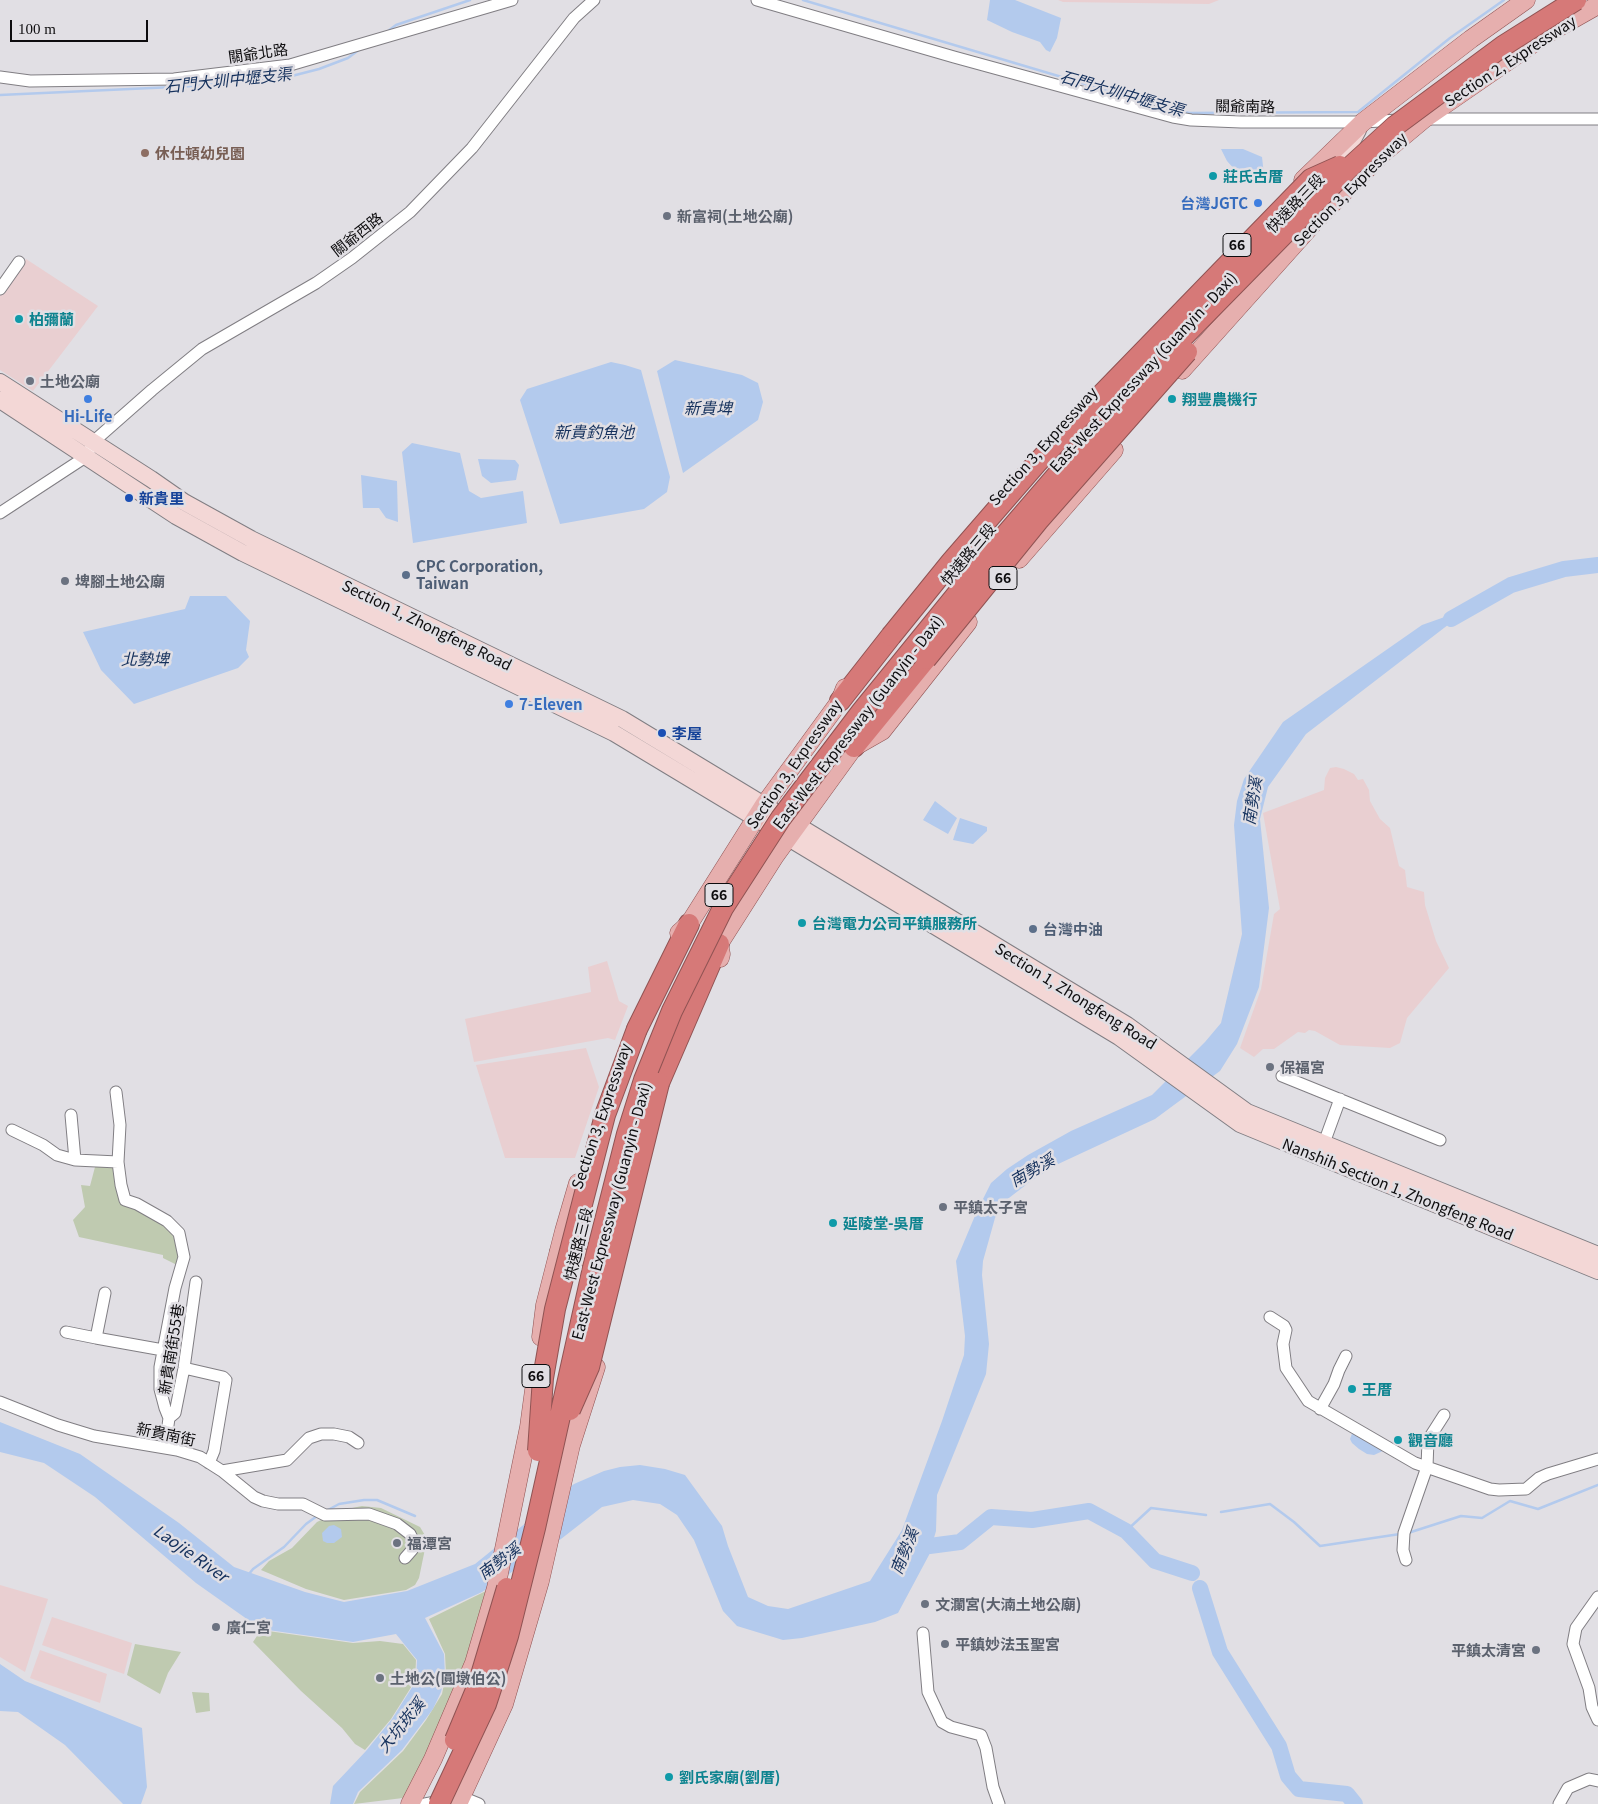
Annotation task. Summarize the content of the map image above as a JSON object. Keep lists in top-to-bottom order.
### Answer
{
  "streets": {
    "highway": ["66", "East-West Expressway (Guanyin - Daxi)"],
    "main road": [
      "Section 2, Expressway",
      "Section 3, Expressway",
      "快速路三段",
      "Section 1, Zhongfeng Road",
      "Nanshih Section 1, Zhongfeng Road"
    ],
    "street": [
      "關爺北路",
      "關爺南路",
      "關爺西路",
      "新貴南街55巷",
      "新貴南街"
    ]
  },
  "crossings": [
    ["Section 2, Expressway", "關爺南路"],
    ["Section 2, Expressway", "Section 3, Expressway"],
    ["關爺南路", "Section 3, Expressway"],
    ["關爺南路", "66"],
    ["Section 3, Expressway", "快速路三段"],
    ["Section 3, Expressway", "66"],
    ["Section 3, Expressway", "Section 1, Zhongfeng Road"],
    ["快速路三段", "66"],
    ["關爺西路", "Section 1, Zhongfeng Road"],
    ["Section 1, Zhongfeng Road", "Nanshih Section 1, Zhongfeng Road"]
  ],
  "water": [
    "石門大圳中壢支渠",
    "新貴埤",
    "新貴釣魚池",
    "北勢埤",
    "南勢溪",
    "Laojie River",
    "大坑崁溪"
  ],
  "places": [
    "休仕頓幼兒園",
    "莊氏古厝",
    "台灣JGTC",
    "新富祠(土地公廟)",
    "柏彌蘭",
    "土地公廟",
    "Hi-Life",
    "翔豐農機行",
    "新貴里",
    "CPC Corporation, Taiwan",
    "埤腳土地公廟",
    "7-Eleven",
    "李屋",
    "台灣電力公司平鎮服務所",
    "台灣中油",
    "保福宮",
    "平鎮太子宮",
    "延陵堂-吳厝",
    "王厝",
    "觀音廳",
    "福潭宮",
    "文瀾宮(大湳土地公廟)",
    "廣仁宮",
    "平鎮妙法玉聖宮",
    "平鎮太清宮",
    "土地公(圓墩伯公)",
    "劉氏家廟(劉厝)"
  ],
  "scale_bar": "100 m"
}
